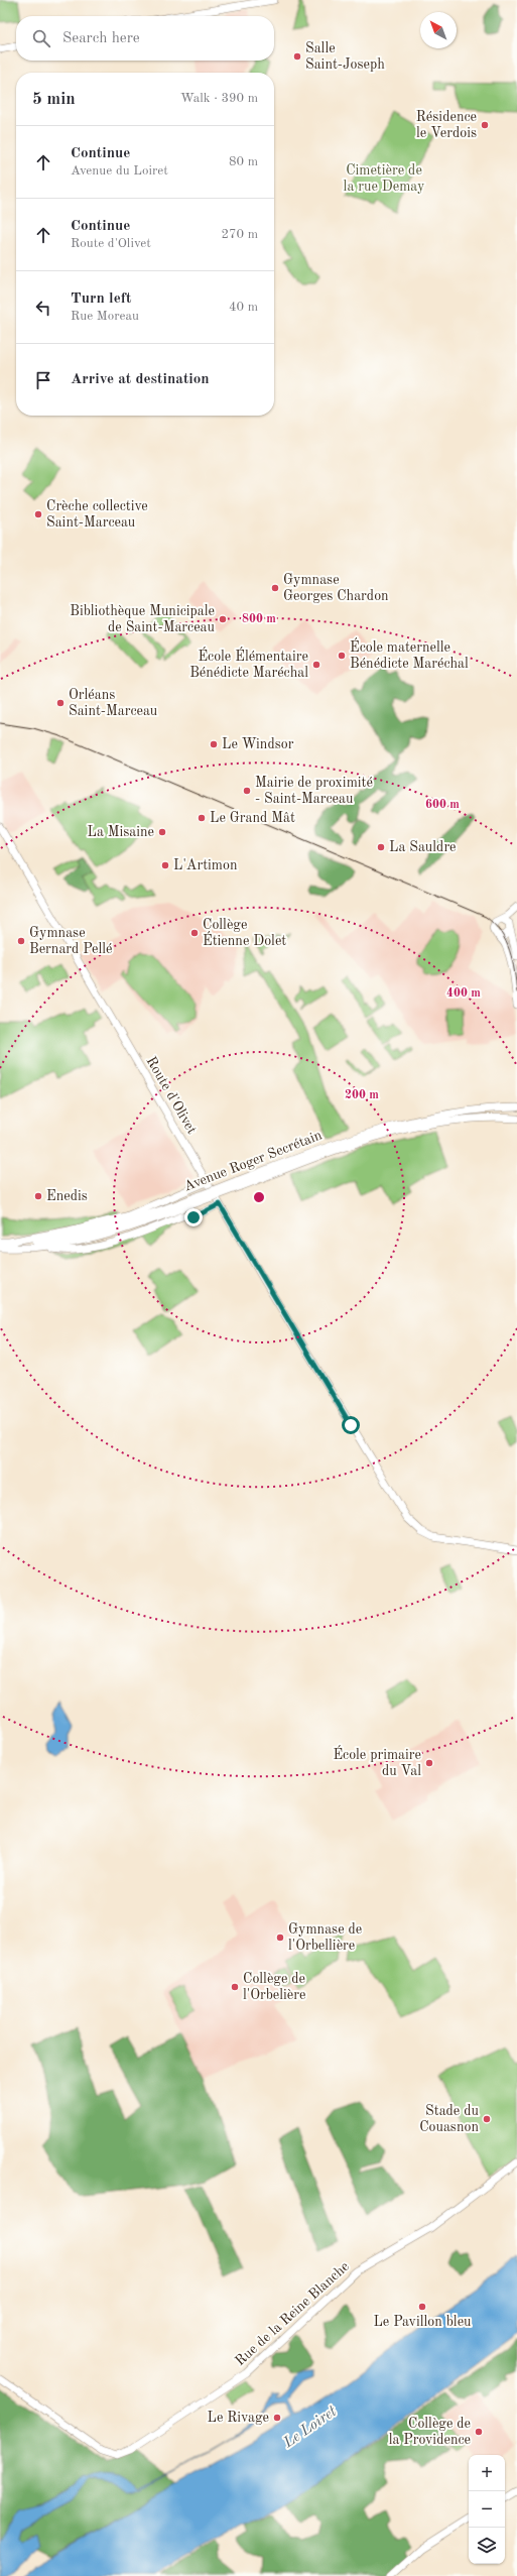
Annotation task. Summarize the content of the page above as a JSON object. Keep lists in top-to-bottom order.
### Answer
{
  "streets": {
    "main road": ["Route d'Olivet", "Avenue Roger Secrétain", "Rue de la Reine Blanche"]
  },
  "water": ["Le Loiret"],
  "parks": ["Cimetière de la rue Demay"],
  "places": [
    "Salle Saint-Joseph",
    "Résidence le Verdois",
    "Crèche collective Saint-Marceau",
    "Gymnase Georges Chardon",
    "Bibliothèque Municipale de Saint-Marceau",
    "École maternelle Bénédicte Maréchal",
    "École Élémentaire Bénédicte Maréchal",
    "Orléans Saint-Marceau",
    "Le Windsor",
    "Mairie de proximité - Saint-Marceau",
    "Le Grand Mât",
    "La Misaine",
    "La Sauldre",
    "L'Artimon",
    "Collège Étienne Dolet",
    "Gymnase Bernard Pellé",
    "Enedis",
    "École primaire du Val",
    "Gymnase de l'Orbellière",
    "Collège de l'Orbelière",
    "Stade du Couasnon",
    "Le Pavillon bleu",
    "Le Rivage",
    "Collège de la Providence"
  ],
  "north": "top left",
  "page": {
    "search": "Search here",
    "heading": ["5 min", "Walk · 390 m"],
    "list": [
      ["Continue", "Avenue du Loiret", "80 m"],
      ["Continue", "Route d'Olivet", "270 m"],
      ["Turn left", "Rue Moreau", "40 m"],
      "Arrive at destination"
    ],
    "map_buttons": ["+", "−"]
  },
  "rings": [
    "800 m",
    "600 m",
    "400 m",
    "200 m"
  ]
}
